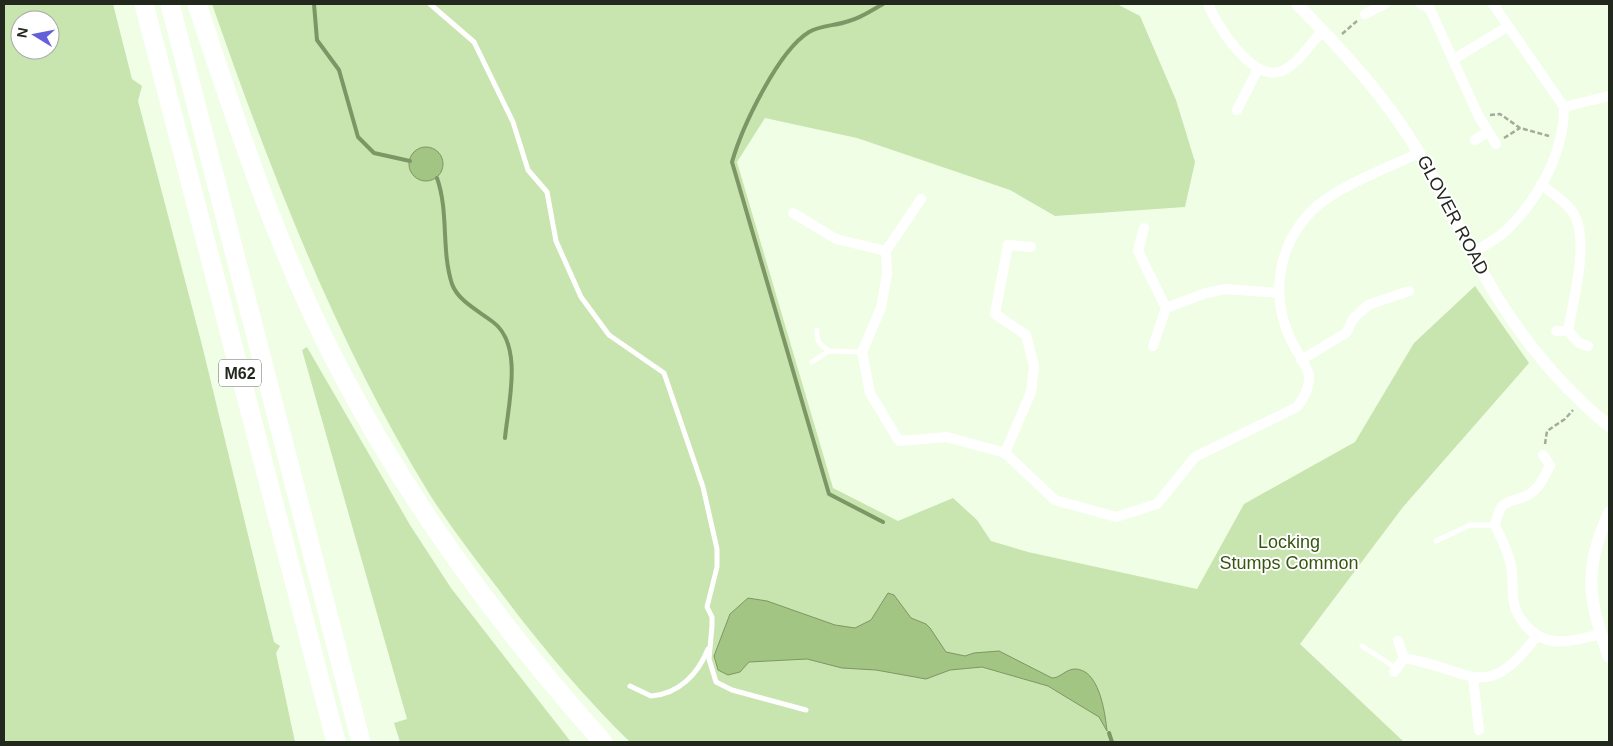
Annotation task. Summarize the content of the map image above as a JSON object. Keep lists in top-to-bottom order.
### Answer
{
  "streets": {
    "highway": ["M62"],
    "street": ["GLOVER ROAD"]
  },
  "parks": ["Locking Stumps Common"],
  "north": "left"
}
